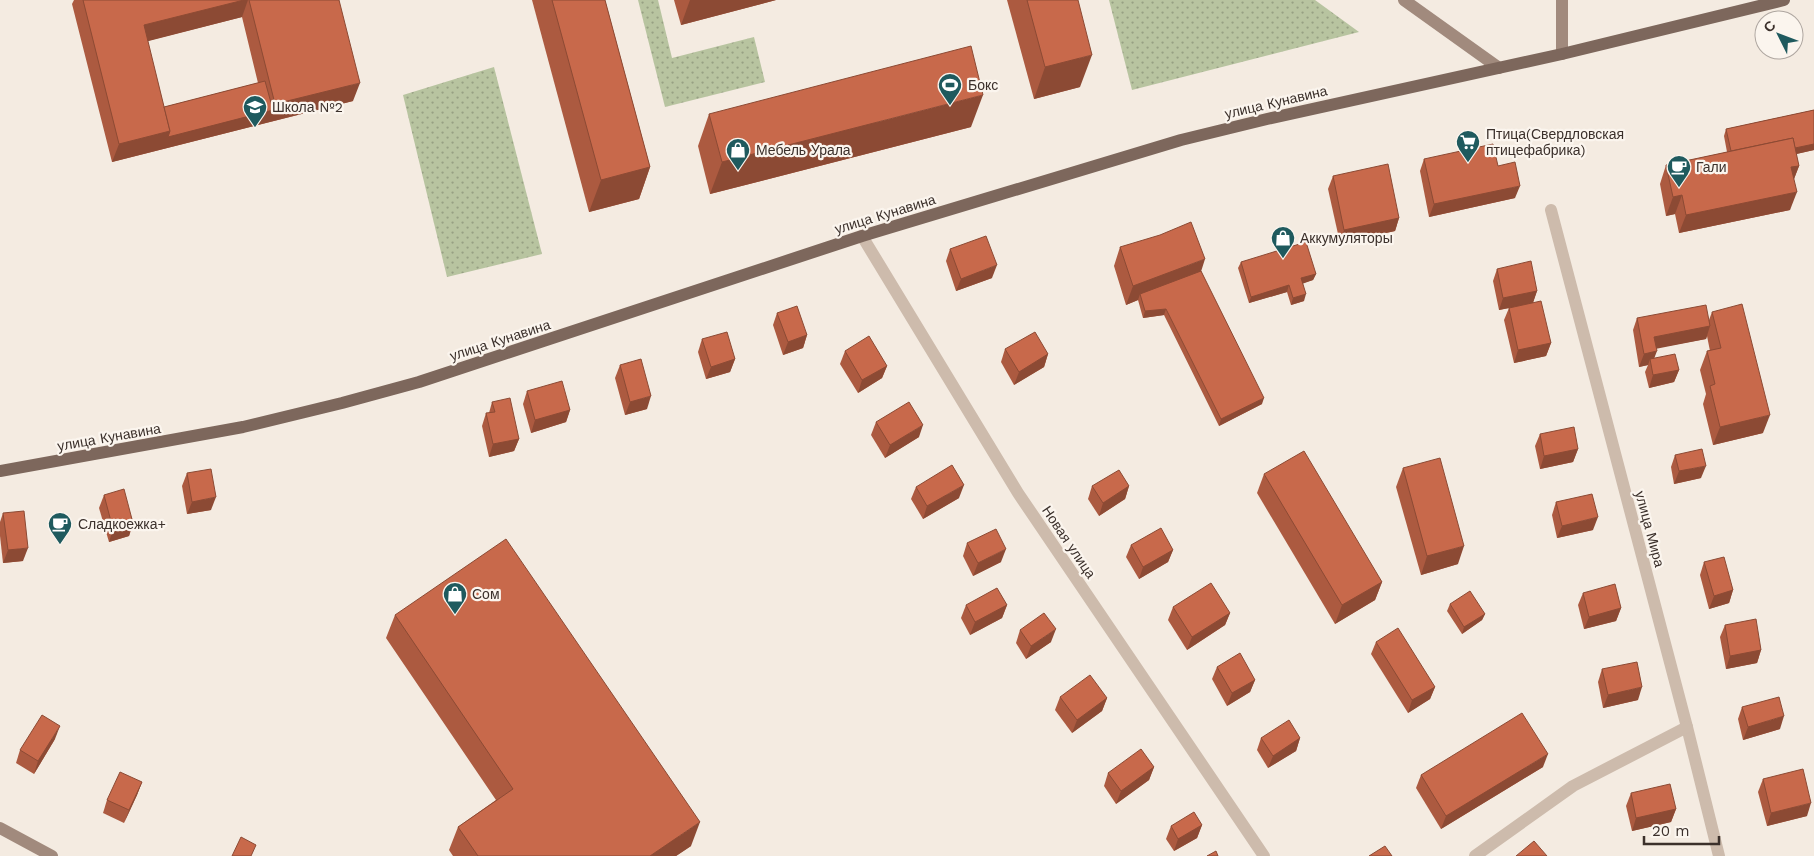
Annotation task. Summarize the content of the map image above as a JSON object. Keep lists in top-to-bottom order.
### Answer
{
  "streets": {
    "main road": ["улица Кунавина"],
    "street": ["улица Мира", "Новая улица"]
  },
  "crossings": [
    ["улица Кунавина", "Новая улица"]
  ],
  "places": {
    "sports": ["Бокс"],
    "school or university": ["Школа №2"],
    "supermarket": ["Птица(Свердловская птицефабрика)"],
    "shop": ["Мебель Урала", "Аккумуляторы", "Сом"],
    "cafe": ["Гали", "Сладкоежка+"]
  },
  "scale_bar": "20 m",
  "north": "top left"
}
